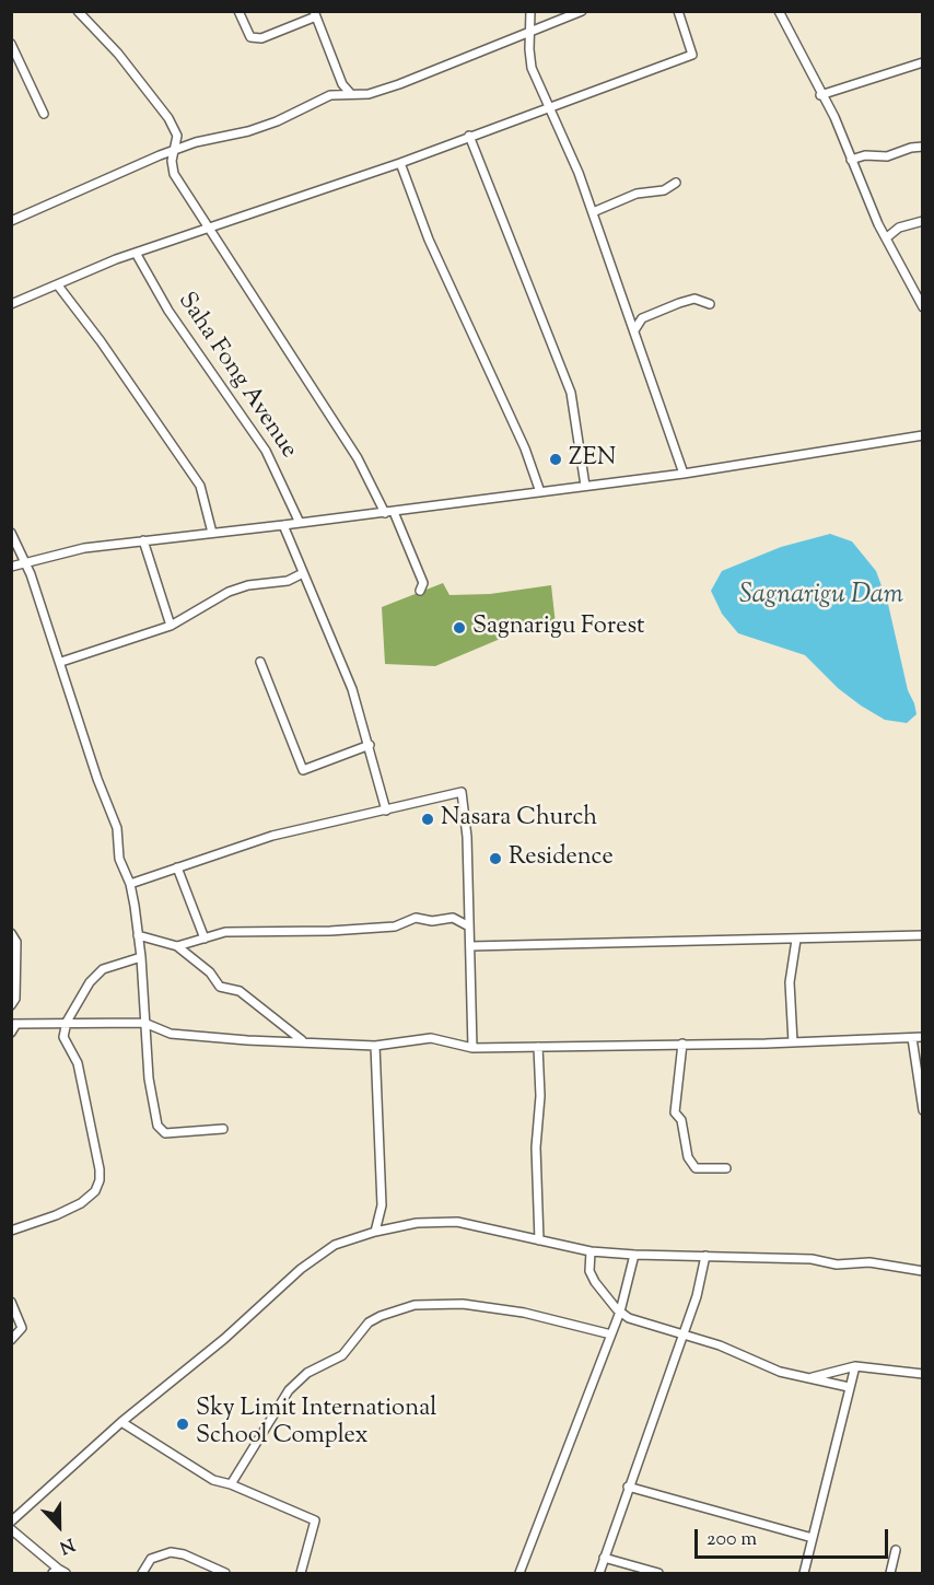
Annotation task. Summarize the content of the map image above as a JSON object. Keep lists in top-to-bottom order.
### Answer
{
  "streets": {
    "street": ["Saha Fong Avenue"]
  },
  "water": ["Sagnarigu Dam"],
  "places": [
    "ZEN",
    "Sagnarigu Forest",
    "Nasara Church",
    "Residence",
    "Sky Limit International School Complex"
  ],
  "scale_bar": "200 m",
  "north": "bottom"
}
